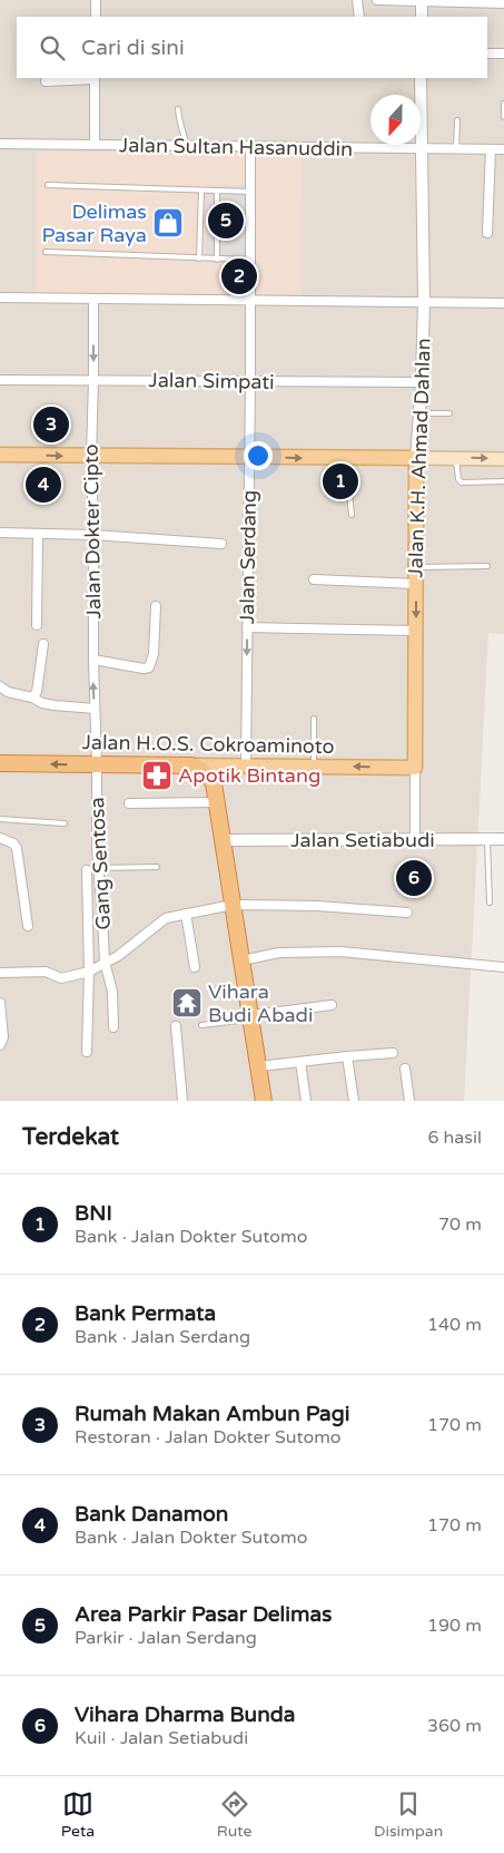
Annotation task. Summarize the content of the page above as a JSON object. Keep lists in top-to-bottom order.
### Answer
{
  "streets": {
    "highway": ["Jalan H.O.S. Cokroaminoto"],
    "main road": ["Jalan K.H. Ahmad Dahlan"],
    "street": [
      "Jalan Sultan Hasanuddin",
      "Jalan Simpati",
      "Jalan Dokter Cipto",
      "Jalan Serdang",
      "Jalan Setiabudi",
      "Gang Sentosa"
    ]
  },
  "crossings": [
    ["Jalan Sultan Hasanuddin", "Jalan K.H. Ahmad Dahlan"],
    ["Jalan Sultan Hasanuddin", "Jalan Serdang"],
    ["Jalan Simpati", "Jalan K.H. Ahmad Dahlan"],
    ["Jalan Simpati", "Jalan Dokter Cipto"],
    ["Jalan Simpati", "Jalan Serdang"],
    ["Jalan K.H. Ahmad Dahlan", "Jalan H.O.S. Cokroaminoto"],
    ["Jalan K.H. Ahmad Dahlan", "Jalan Setiabudi"],
    ["Jalan Dokter Cipto", "Jalan H.O.S. Cokroaminoto"],
    ["Jalan Dokter Cipto", "Gang Sentosa"],
    ["Jalan Serdang", "Jalan H.O.S. Cokroaminoto"],
    ["Jalan H.O.S. Cokroaminoto", "Gang Sentosa"]
  ],
  "one_way": ["Jalan H.O.S. Cokroaminoto"],
  "places": {
    "shop": ["Delimas Pasar Raya"],
    "pharmacy": ["Apotik Bintang"],
    "temple": ["Vihara Budi Abadi"]
  },
  "north": "bottom",
  "page": {
    "search": "Cari di sini",
    "pins": [
      "5",
      "2",
      "3",
      "1",
      "4",
      "6"
    ],
    "heading": ["Terdekat", "6 hasil"],
    "list": [
      {
        "mark": "1",
        "name": "BNI",
        "note": "Bank · Jalan Dokter Sutomo",
        "value": "70 m"
      },
      {
        "mark": "2",
        "name": "Bank Permata",
        "note": "Bank · Jalan Serdang",
        "value": "140 m"
      },
      {
        "mark": "3",
        "name": "Rumah Makan Ambun Pagi",
        "note": "Restoran · Jalan Dokter Sutomo",
        "value": "170 m"
      },
      {
        "mark": "4",
        "name": "Bank Danamon",
        "note": "Bank · Jalan Dokter Sutomo",
        "value": "170 m"
      },
      {
        "mark": "5",
        "name": "Area Parkir Pasar Delimas",
        "note": "Parkir · Jalan Serdang",
        "value": "190 m"
      },
      {
        "mark": "6",
        "name": "Vihara Dharma Bunda",
        "note": "Kuil · Jalan Setiabudi",
        "value": "360 m"
      }
    ],
    "nav": ["Peta", "Rute", "Disimpan"]
  }
}
